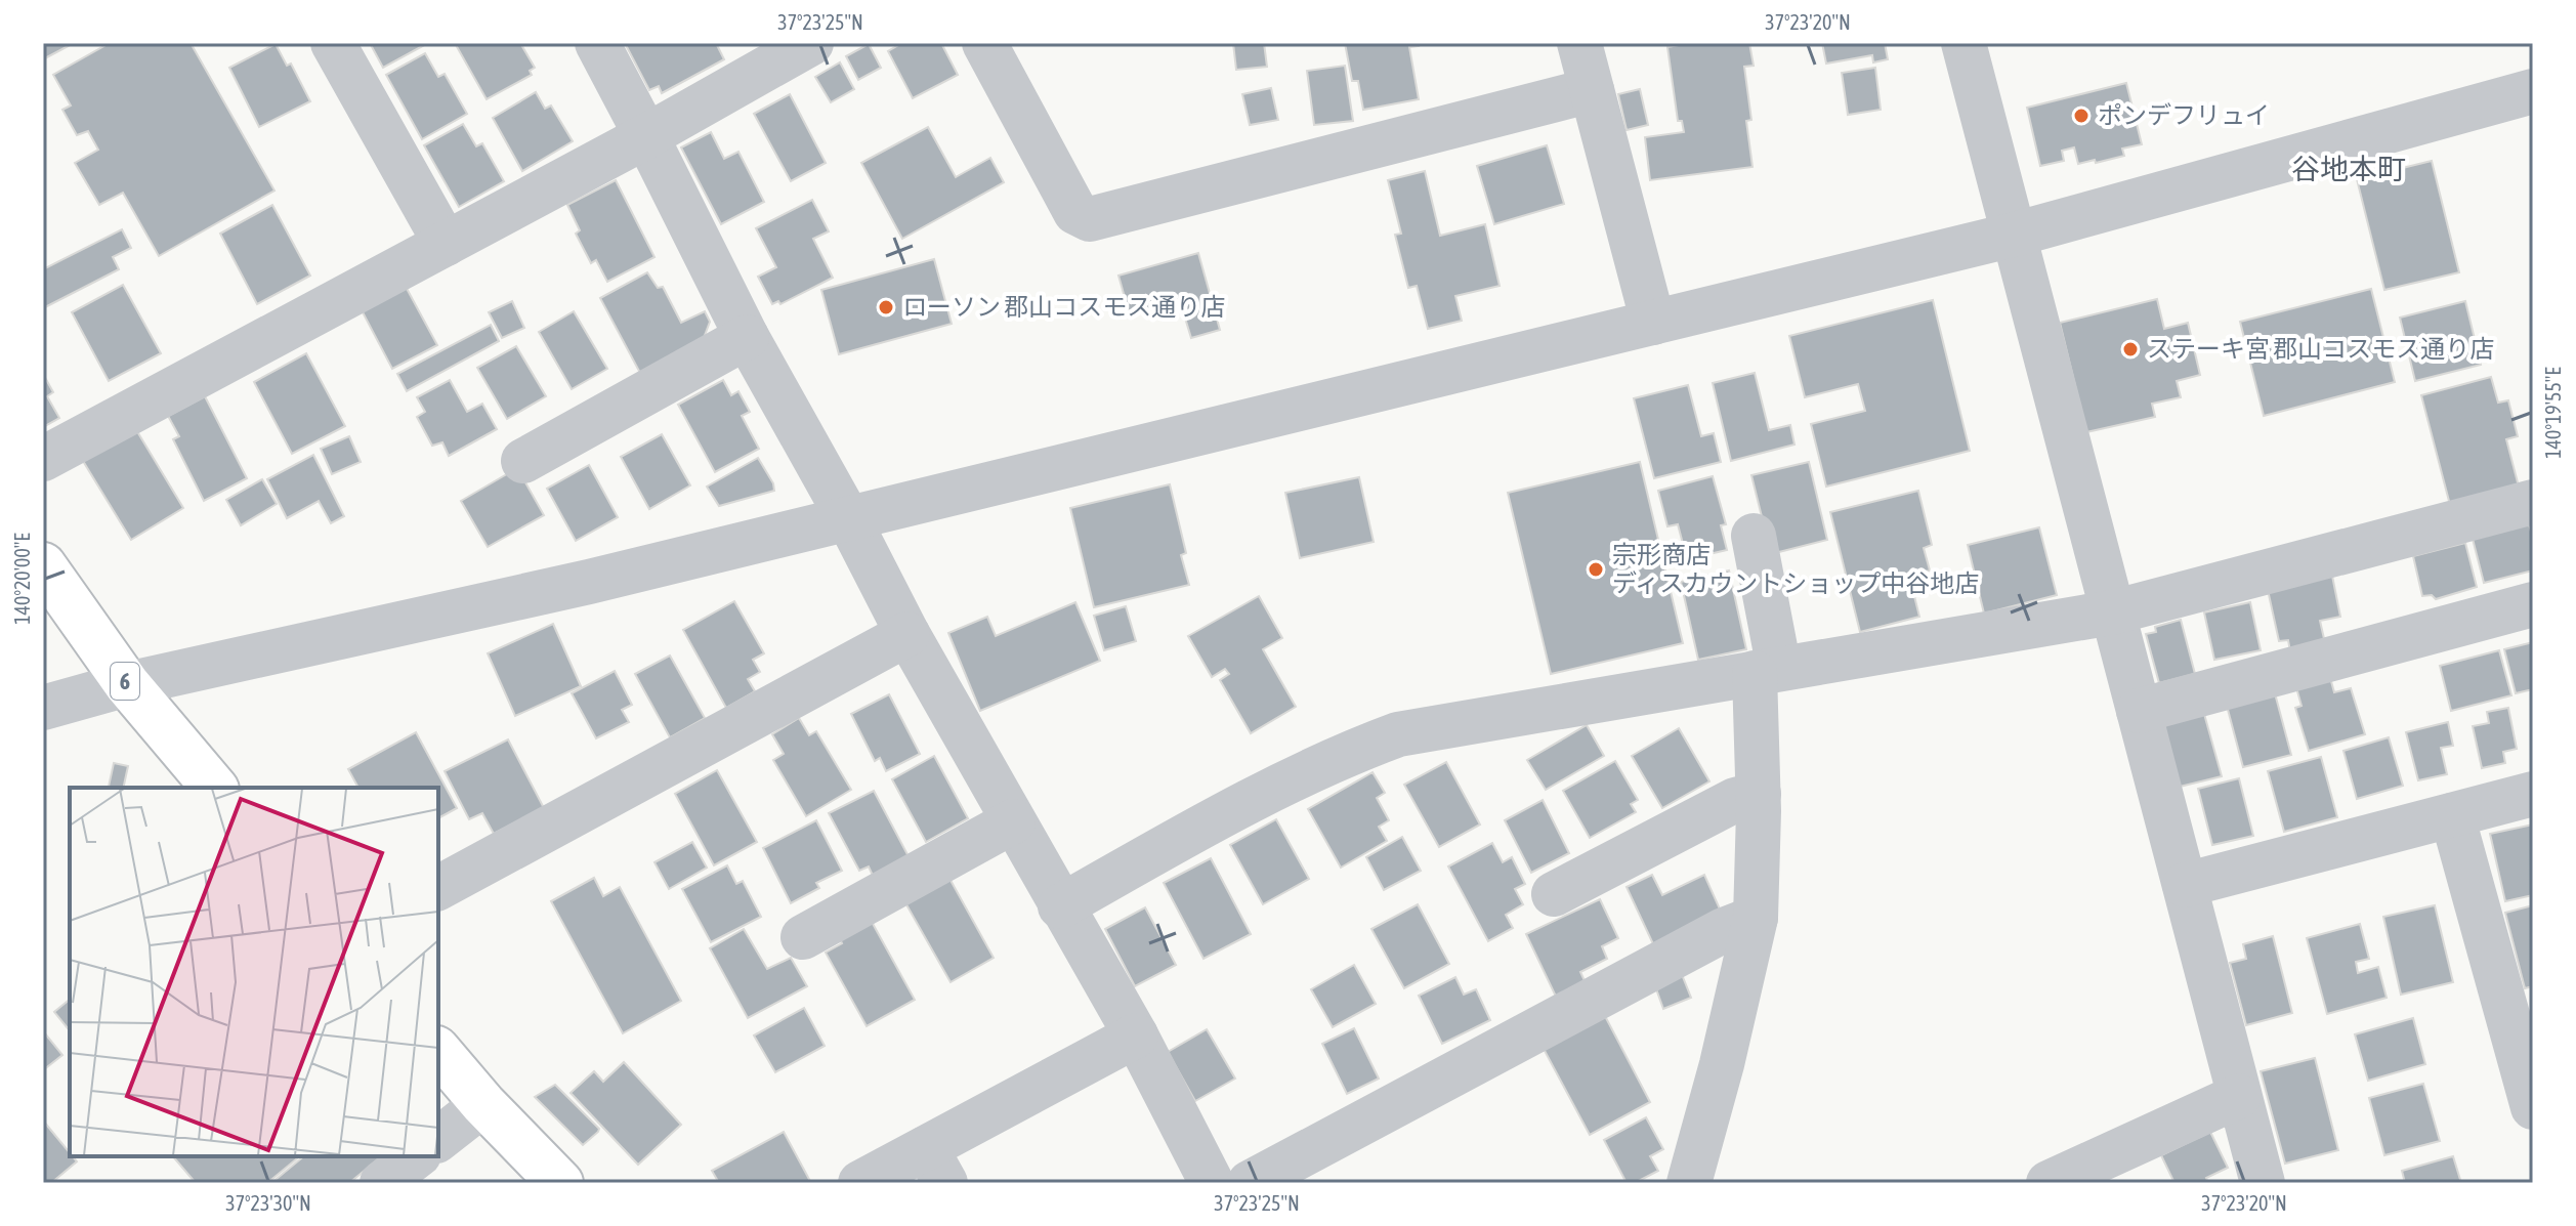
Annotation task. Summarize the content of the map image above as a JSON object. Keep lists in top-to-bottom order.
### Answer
{
  "streets": {
    "main road": ["6"]
  },
  "districts": ["谷地本町"],
  "places": [
    "ポンデフリュイ",
    "ローソン 郡山コスモス通り店",
    "ステーキ宮 郡山コスモス通り店",
    "宗形商店 ディスカウントショップ中谷地店"
  ],
  "coordinates": [
    "37°23'25\"N",
    "37°23'20\"N",
    "140°19'55\"E",
    "140°20'00\"E",
    "37°23'30\"N"
  ]
}
